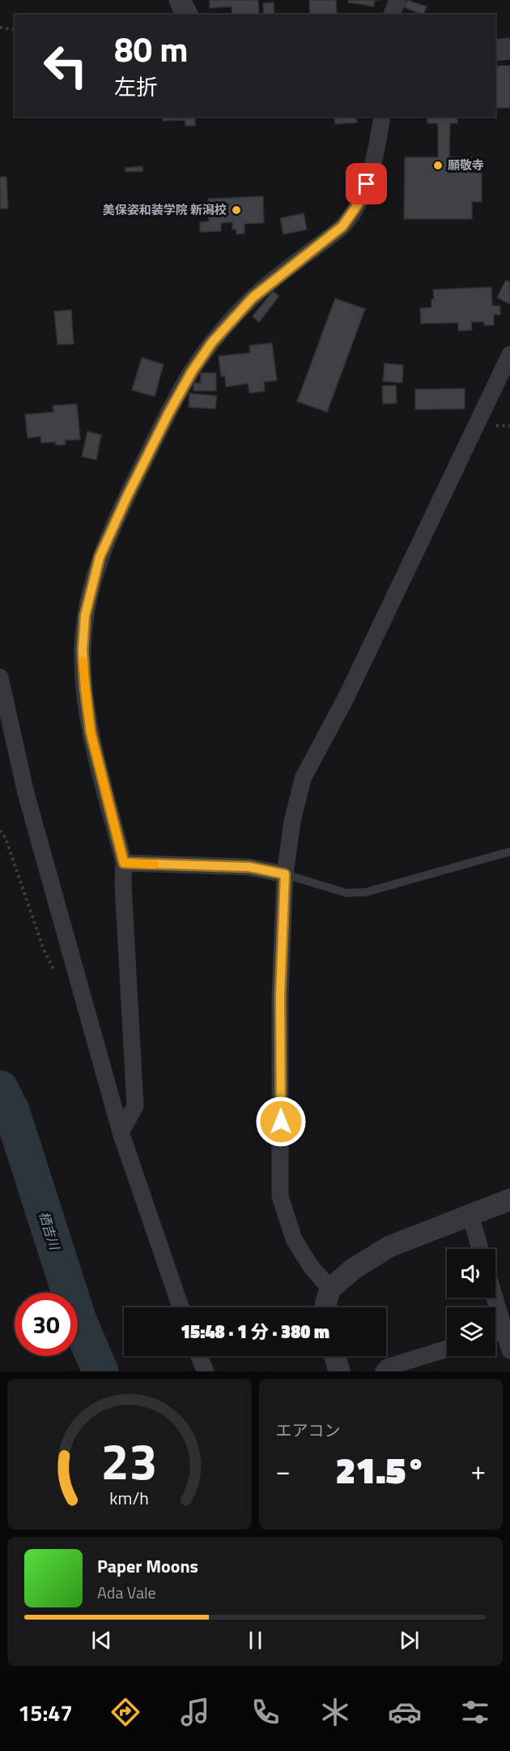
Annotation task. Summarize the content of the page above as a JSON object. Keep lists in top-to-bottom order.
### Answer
{
  "water": ["栖吉川"],
  "places": ["願敬寺", "美保姿和装学院 新潟校"],
  "page": {
    "turn": ["80 m", "左折"],
    "limit": "30",
    "trip": "15:48 · 1 分 · 380 m",
    "tile": "エアコン",
    "heat": ["−", "21.5°", "+"],
    "song": ["Paper Moons", "Ada Vale"],
    "tabs": "15:47",
    "gauge": ["23", "km/h"]
  }
}
